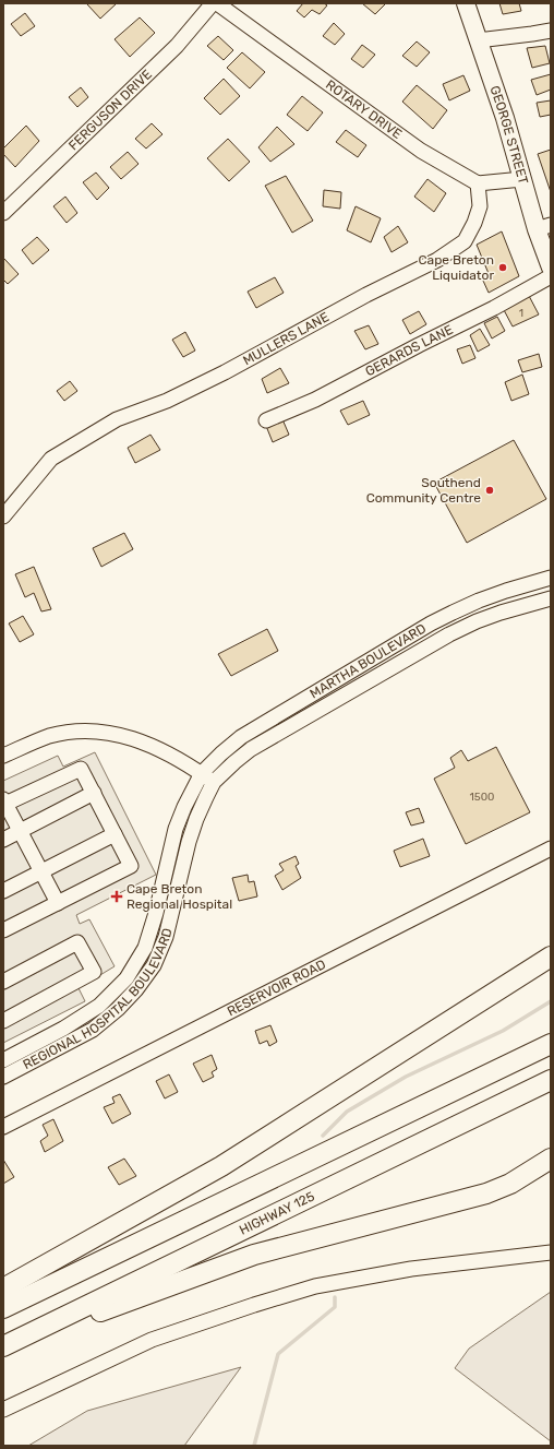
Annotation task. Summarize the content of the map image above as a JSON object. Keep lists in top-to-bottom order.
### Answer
{
  "streets": {
    "highway": ["HIGHWAY 125"],
    "main road": ["GEORGE STREET"],
    "street": [
      "FERGUSON DRIVE",
      "ROTARY DRIVE",
      "MULLERS LANE",
      "GERARDS LANE",
      "MARTHA BOULEVARD",
      "RESERVOIR ROAD",
      "REGIONAL HOSPITAL BOULEVARD"
    ]
  },
  "crossings": [
    ["ROTARY DRIVE", "MULLERS LANE"],
    ["MARTHA BOULEVARD", "REGIONAL HOSPITAL BOULEVARD"]
  ],
  "places": {
    "other": ["Cape Breton Liquidator", "Southend Community Centre"],
    "health": ["Cape Breton Regional Hospital"]
  },
  "house_numbers": ["1", "1500"]
}
